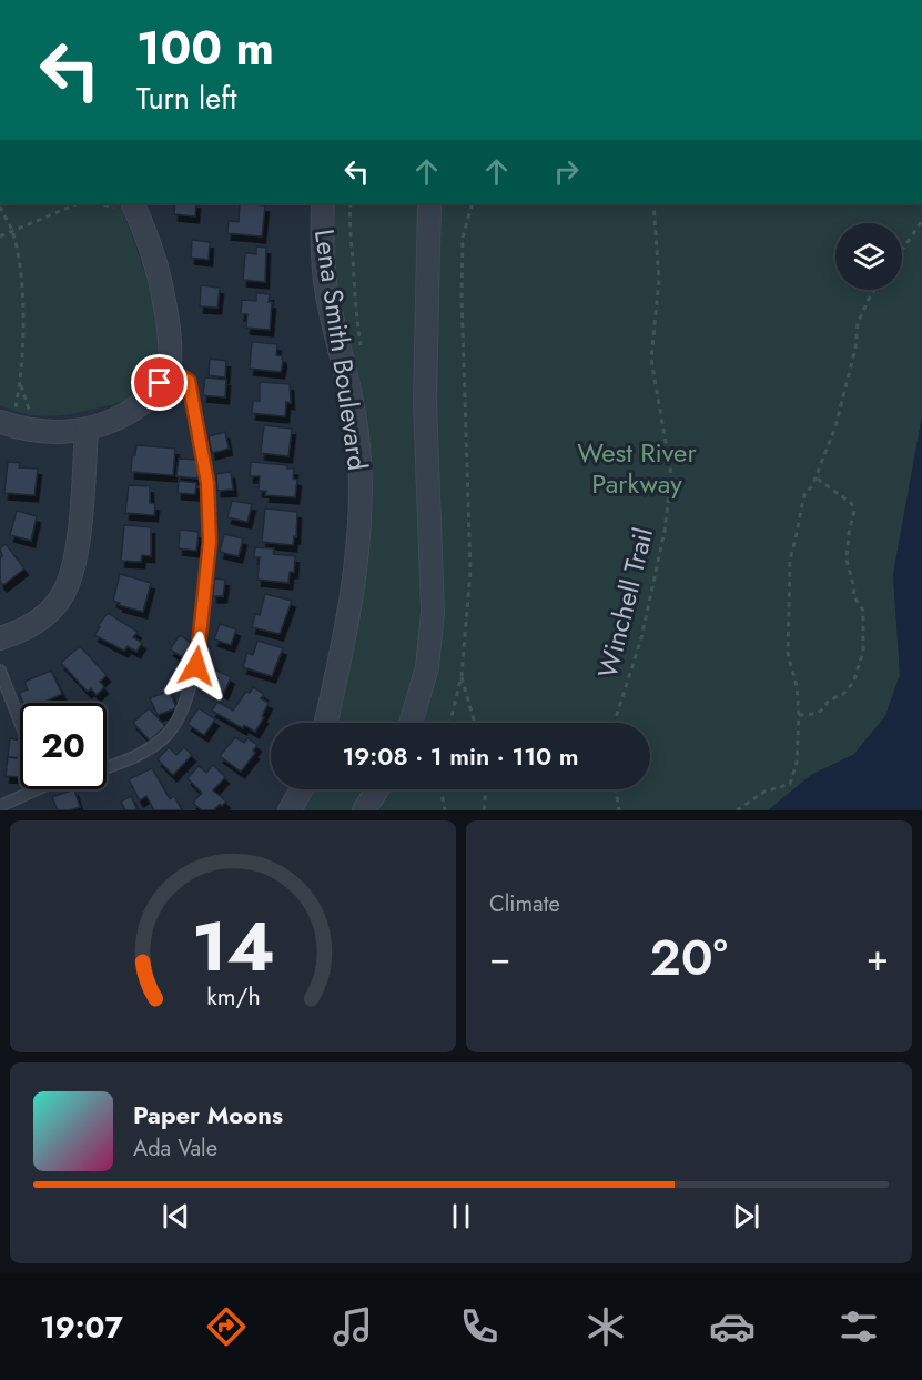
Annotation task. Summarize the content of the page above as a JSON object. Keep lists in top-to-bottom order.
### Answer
{
  "streets": {
    "street": ["Lena Smith Boulevard"],
    "path": ["Winchell Trail"]
  },
  "parks": ["West River Parkway"],
  "page": {
    "turn": ["100 m", "Turn left"],
    "limit": "20",
    "trip": "19:08 · 1 min · 110 m",
    "tile": "Climate",
    "heat": ["−", "20°", "+"],
    "song": ["Paper Moons", "Ada Vale"],
    "tabs": "19:07",
    "gauge": ["14", "km/h"]
  }
}
